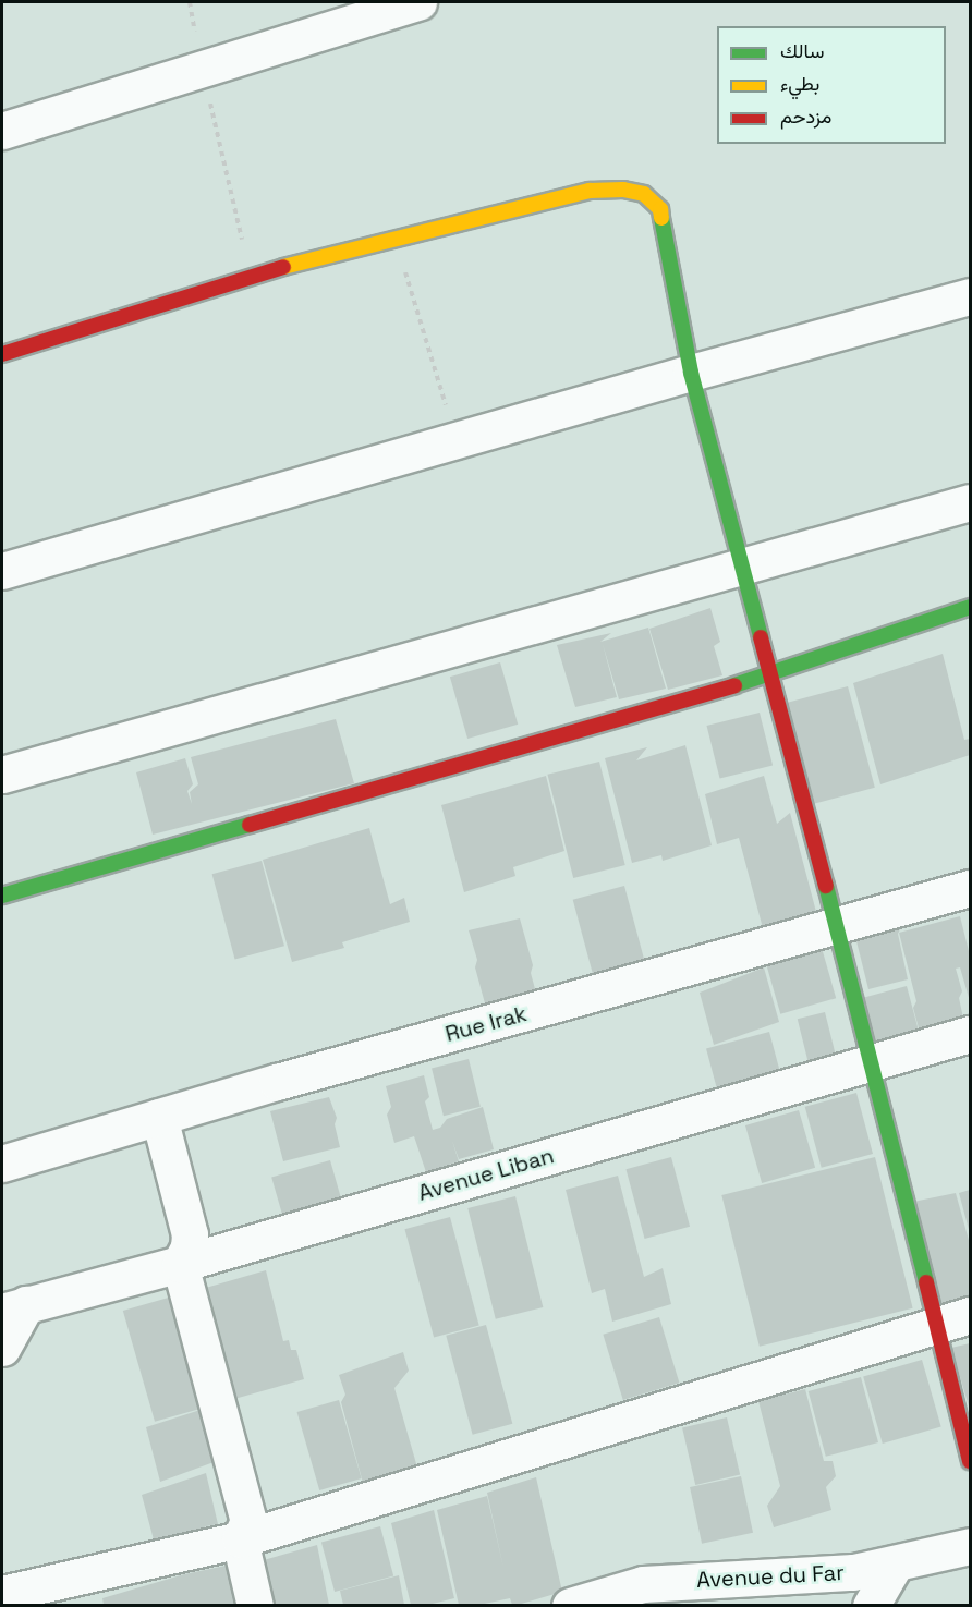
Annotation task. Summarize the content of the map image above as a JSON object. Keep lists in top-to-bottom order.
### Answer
{
  "streets": {
    "street": ["Rue Irak", "Avenue Liban", "Avenue du Far"]
  },
  "legend": ["سالك", "بطيء", "مزدحم"]
}
